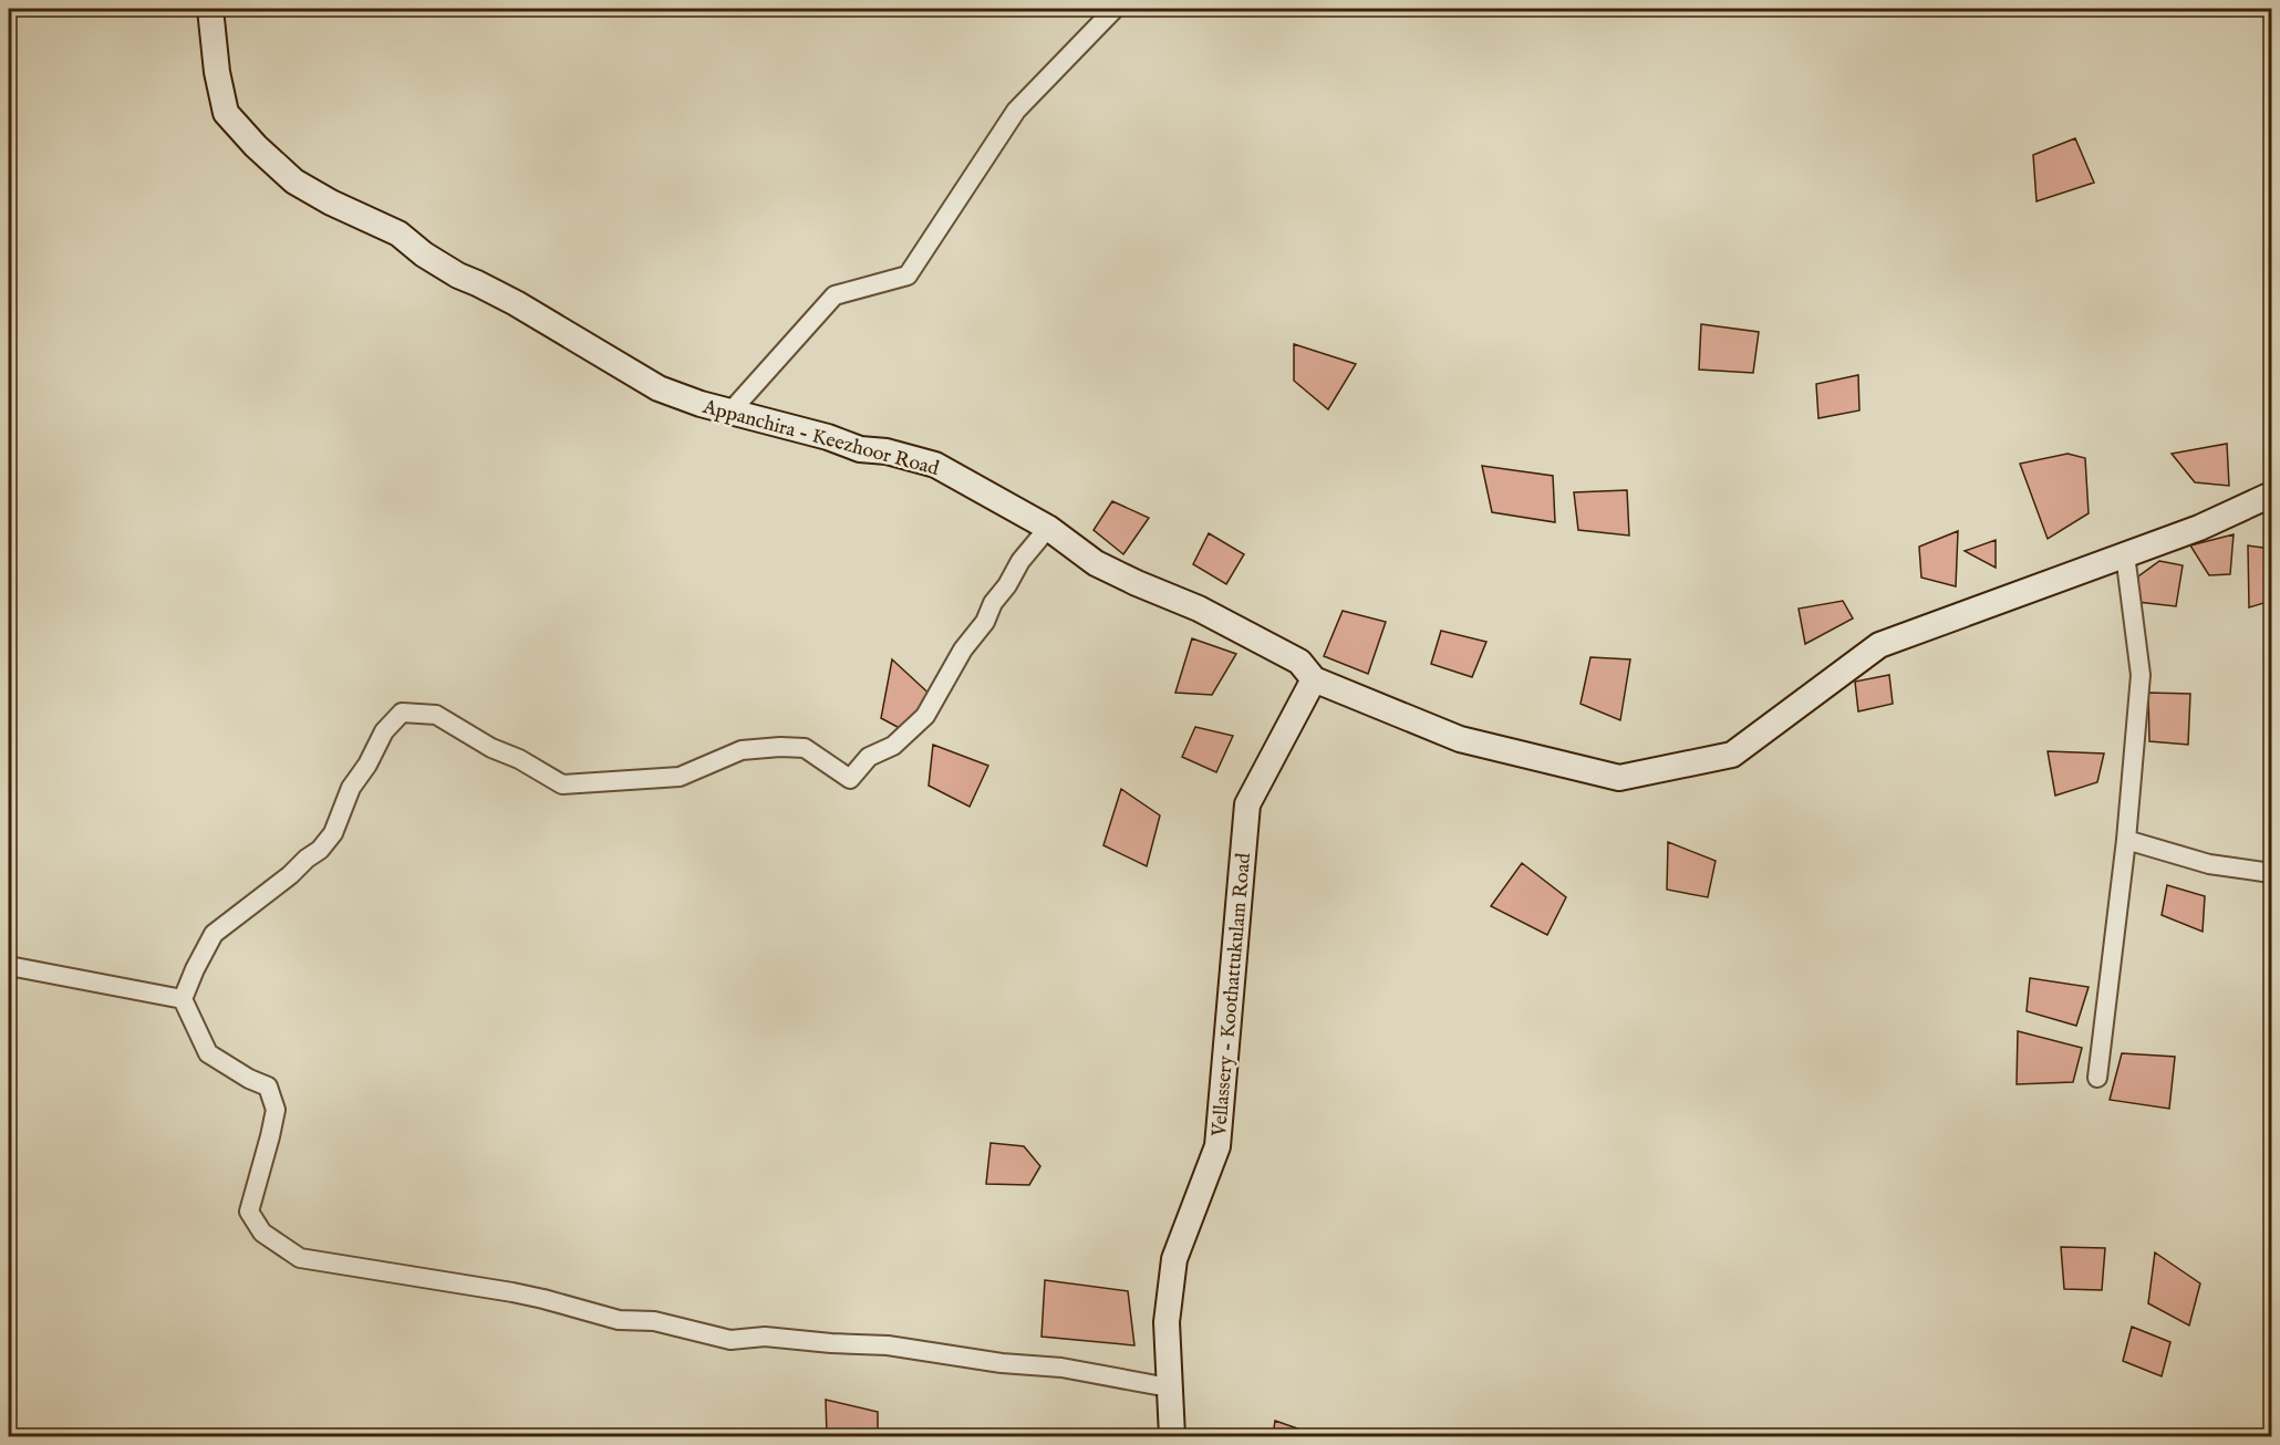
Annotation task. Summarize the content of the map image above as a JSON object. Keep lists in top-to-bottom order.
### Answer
{
  "streets": {
    "main road": ["Appanchira - Keezhoor Road", "Vellassery - Koothattukulam Road"]
  },
  "crossings": [
    ["Appanchira - Keezhoor Road", "Vellassery - Koothattukulam Road"]
  ]
}
